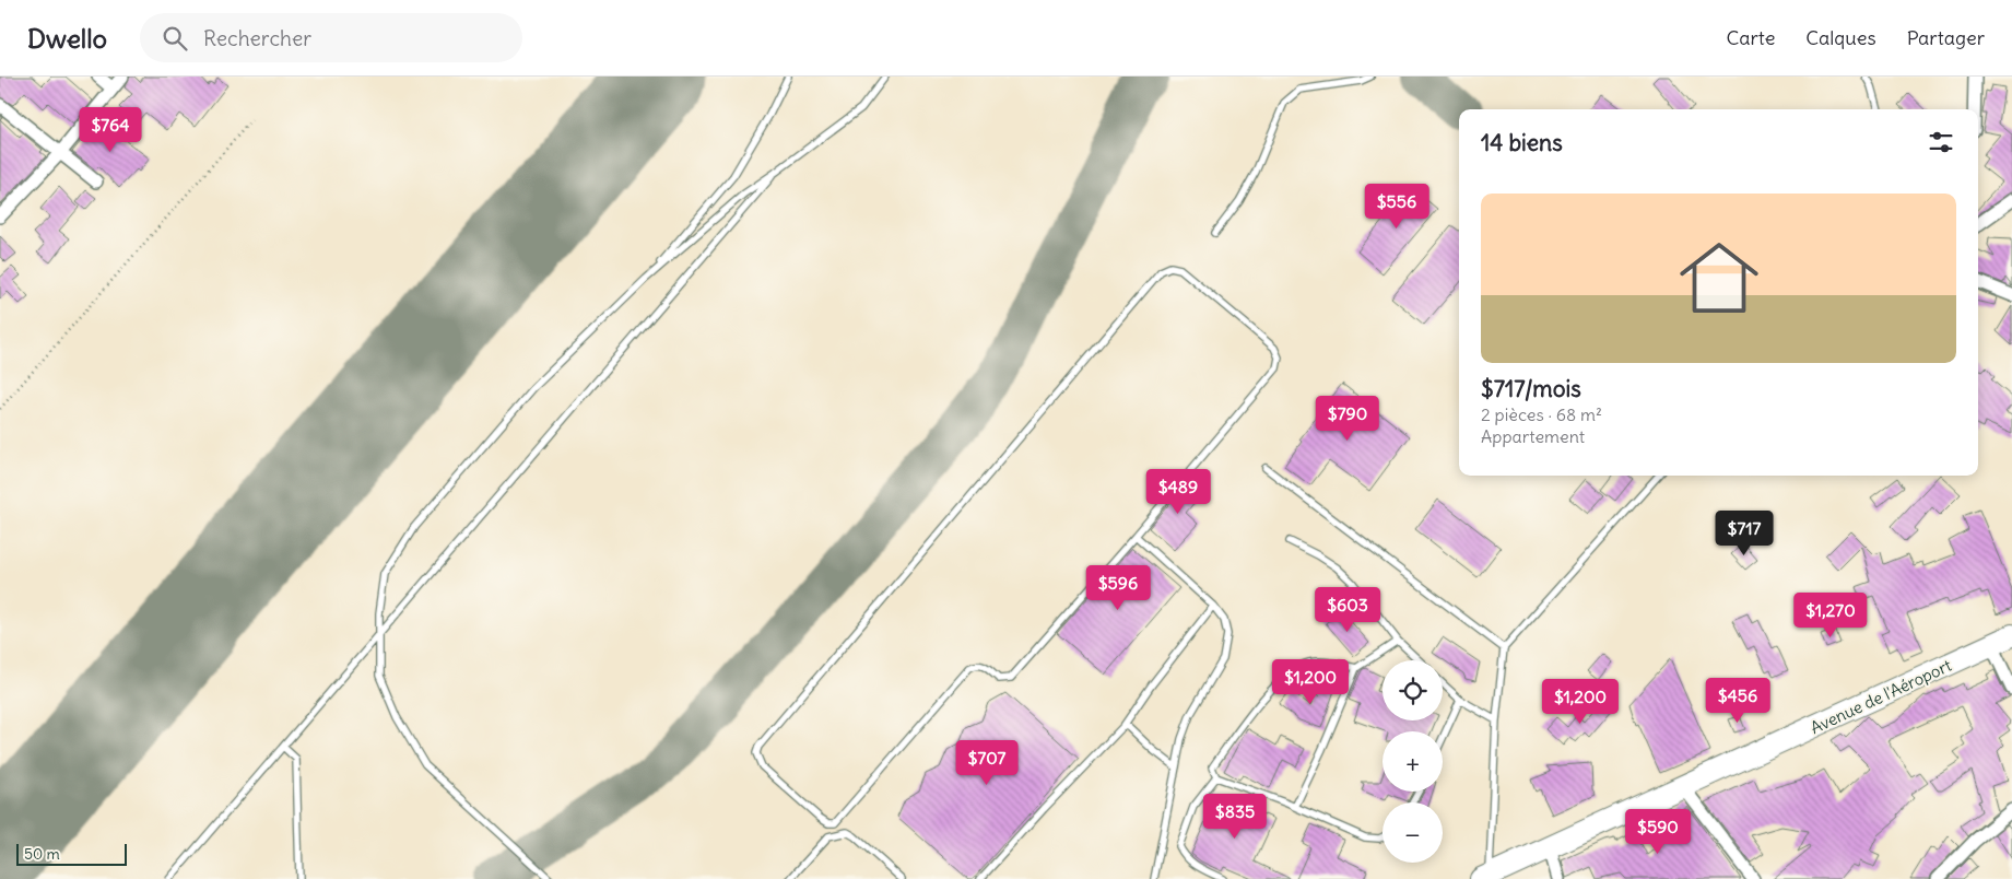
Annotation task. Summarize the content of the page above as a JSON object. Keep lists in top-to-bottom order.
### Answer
{
  "streets": {
    "highway": ["Avenue de l'Aéroport"]
  },
  "scale_bar": "50 m",
  "page": {
    "header": "Dwello",
    "search": "Rechercher",
    "nav": ["Carte", "Calques", "Partager"],
    "price": [
      "$764",
      "$556",
      "$790",
      "$489",
      "$717",
      "$596",
      "$603",
      "$1,270",
      "$1,200",
      "$456",
      "$1,200",
      "$707",
      "$835",
      "$590"
    ],
    "heading": "14 biens",
    "list": [
      {
        "name": "$717/mois",
        "note": "2 pièces · 68 m² · Appartement"
      }
    ],
    "map_buttons": ["+", "−"],
    "scale": "50 m"
  }
}
